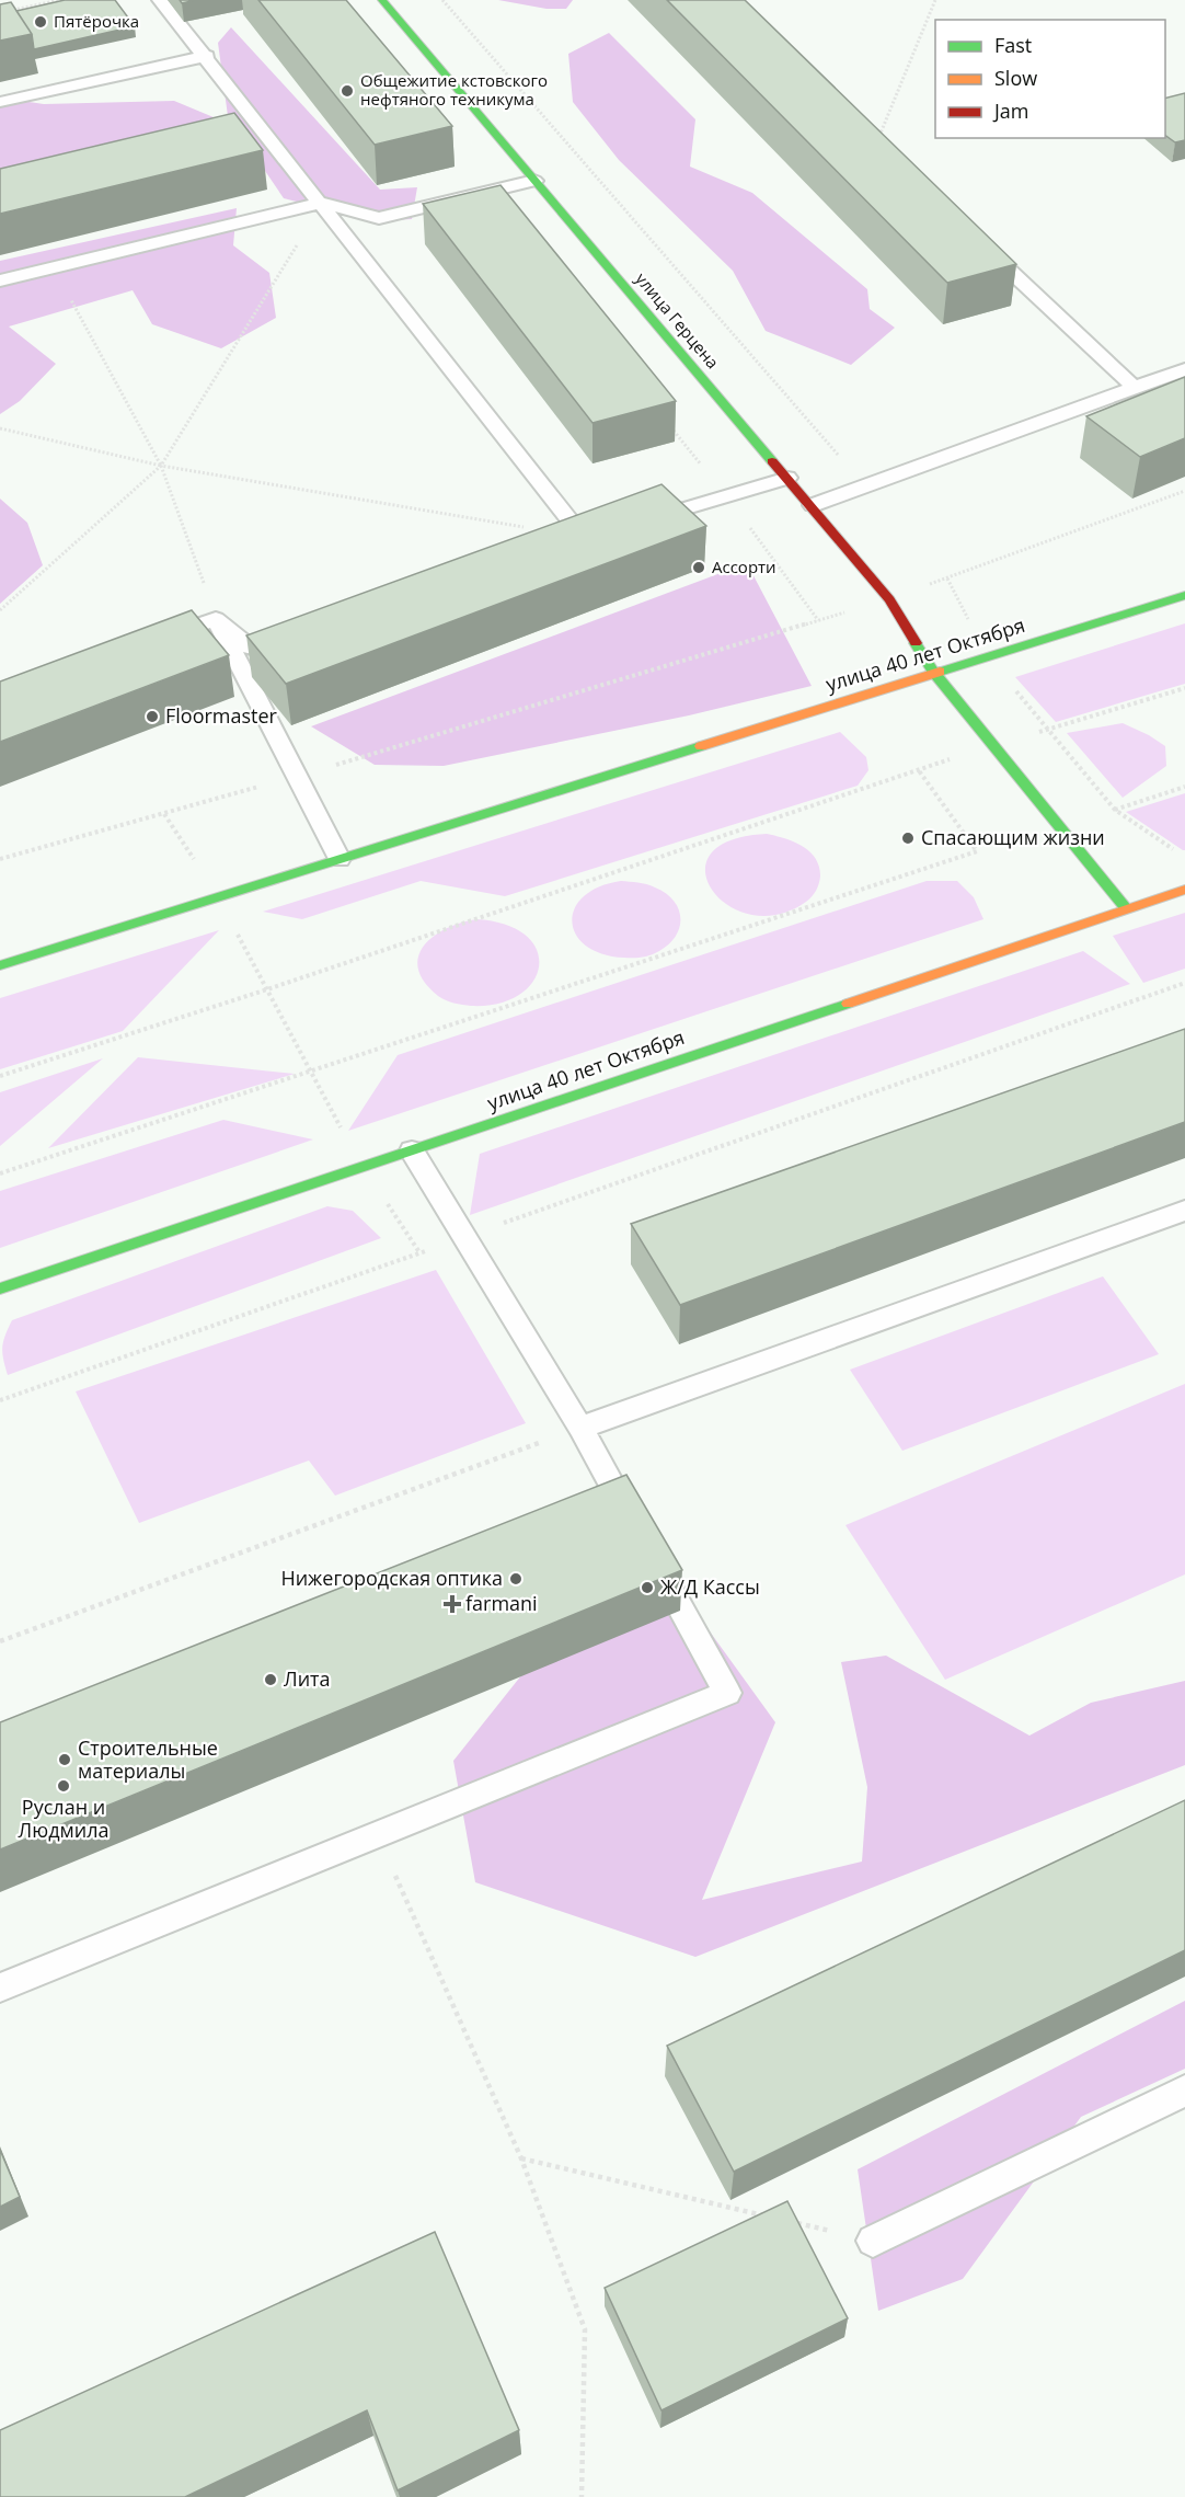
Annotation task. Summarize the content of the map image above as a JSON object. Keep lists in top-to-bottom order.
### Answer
{
  "streets": {
    "street": ["улица Герцена", "улица 40 лет Октября"]
  },
  "crossings": [
    ["улица Герцена", "улица 40 лет Октября"]
  ],
  "places": {
    "other": [
      "Пятёрочка",
      "Общежитие кстовского нефтяного техникума",
      "Ассорти",
      "Floormaster",
      "Спасающим жизни",
      "Нижегородская оптика",
      "Ж/Д Кассы",
      "Лита",
      "Строительные материалы",
      "Руслан и Людмила"
    ],
    "health": ["farmani"]
  },
  "legend": ["Fast", "Slow", "Jam"]
}
